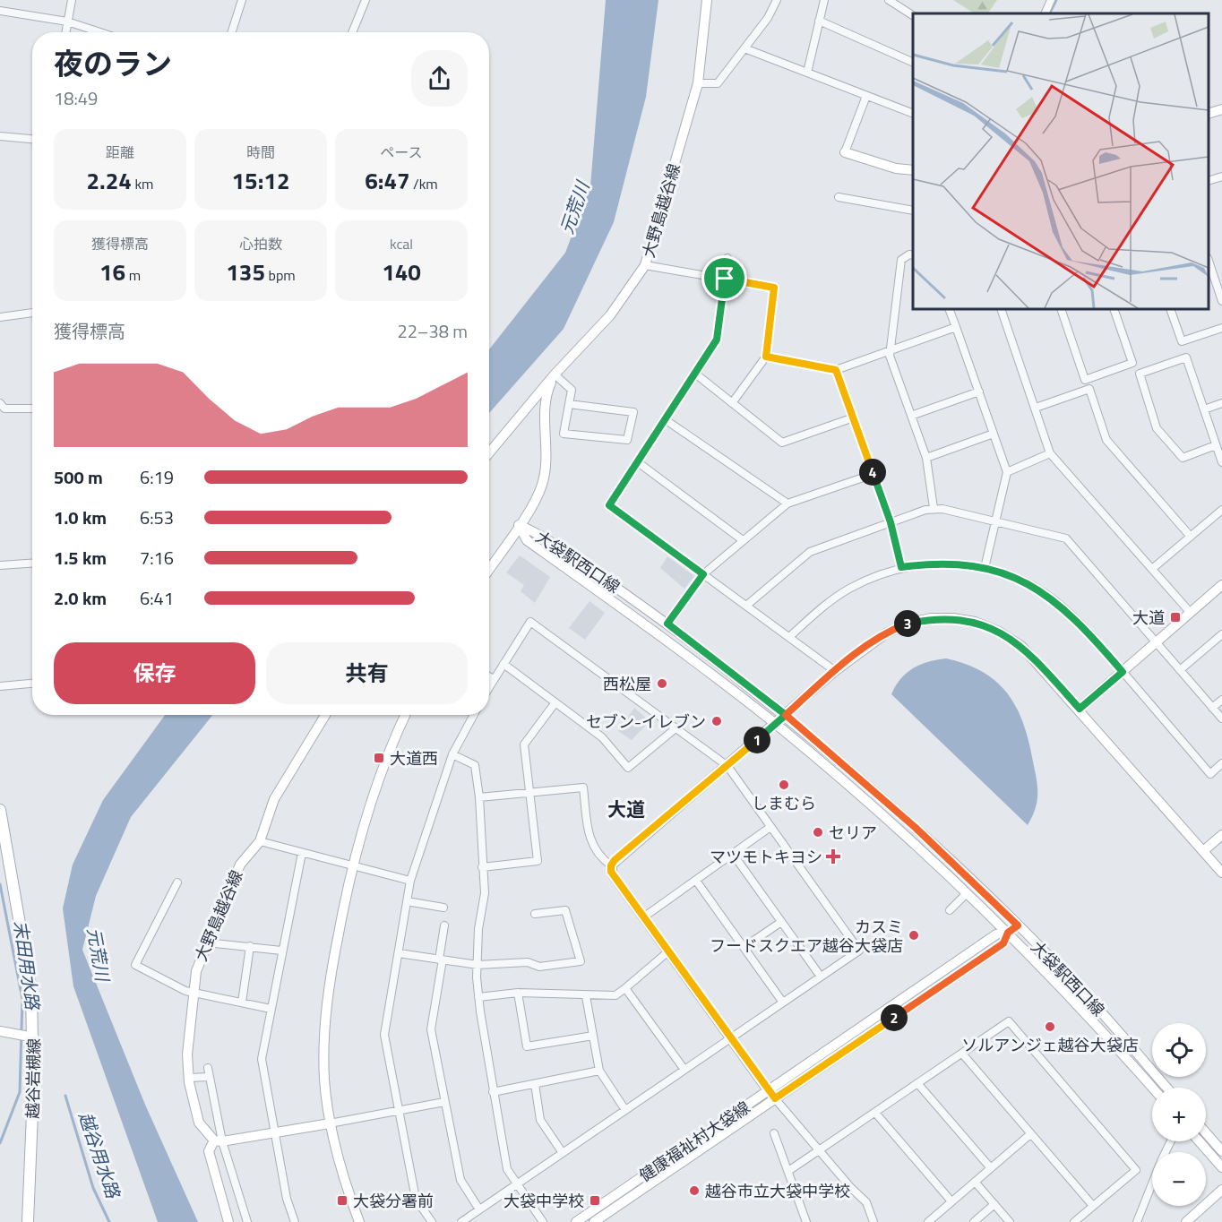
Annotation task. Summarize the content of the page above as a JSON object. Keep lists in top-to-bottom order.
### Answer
{
  "streets": {
    "main road": ["越谷岩槻線"],
    "street": ["大野島越谷線", "大袋駅西口線", "健康福祉村大袋線"]
  },
  "crossings": [
    ["大袋駅西口線", "健康福祉村大袋線"]
  ],
  "districts": ["大道"],
  "water": ["元荒川", "末田用水路", "越谷用水路"],
  "places": {
    "transit": [
      "大道",
      "大道西",
      "大袋分署前",
      "大袋中学校"
    ],
    "other": [
      "西松屋",
      "セブン-イレブン",
      "しまむら",
      "セリア",
      "カスミ フードスクエア越谷大袋店",
      "ソルアンジェ越谷大袋店",
      "越谷市立大袋中学校"
    ],
    "health": ["マツモトキヨシ"]
  },
  "page": {
    "heading": ["夜のラン", "18:49"],
    "stats": [
      ["距離", "2.24 km"],
      ["時間", "15:12"],
      ["ペース", "6:47 /km"],
      ["獲得標高", "16 m"],
      ["心拍数", "135 bpm"],
      ["kcal", "140"]
    ],
    "chart": ["獲得標高", "22–38 m"],
    "list": [
      {
        "name": "500 m",
        "note": "6:19"
      },
      {
        "name": "1.0 km",
        "note": "6:53"
      },
      {
        "name": "1.5 km",
        "note": "7:16"
      },
      {
        "name": "2.0 km",
        "note": "6:41"
      }
    ],
    "pins": [
      "4",
      "3",
      "1",
      "2"
    ],
    "buttons": ["保存", "共有"],
    "map_buttons": ["+", "−"]
  }
}
